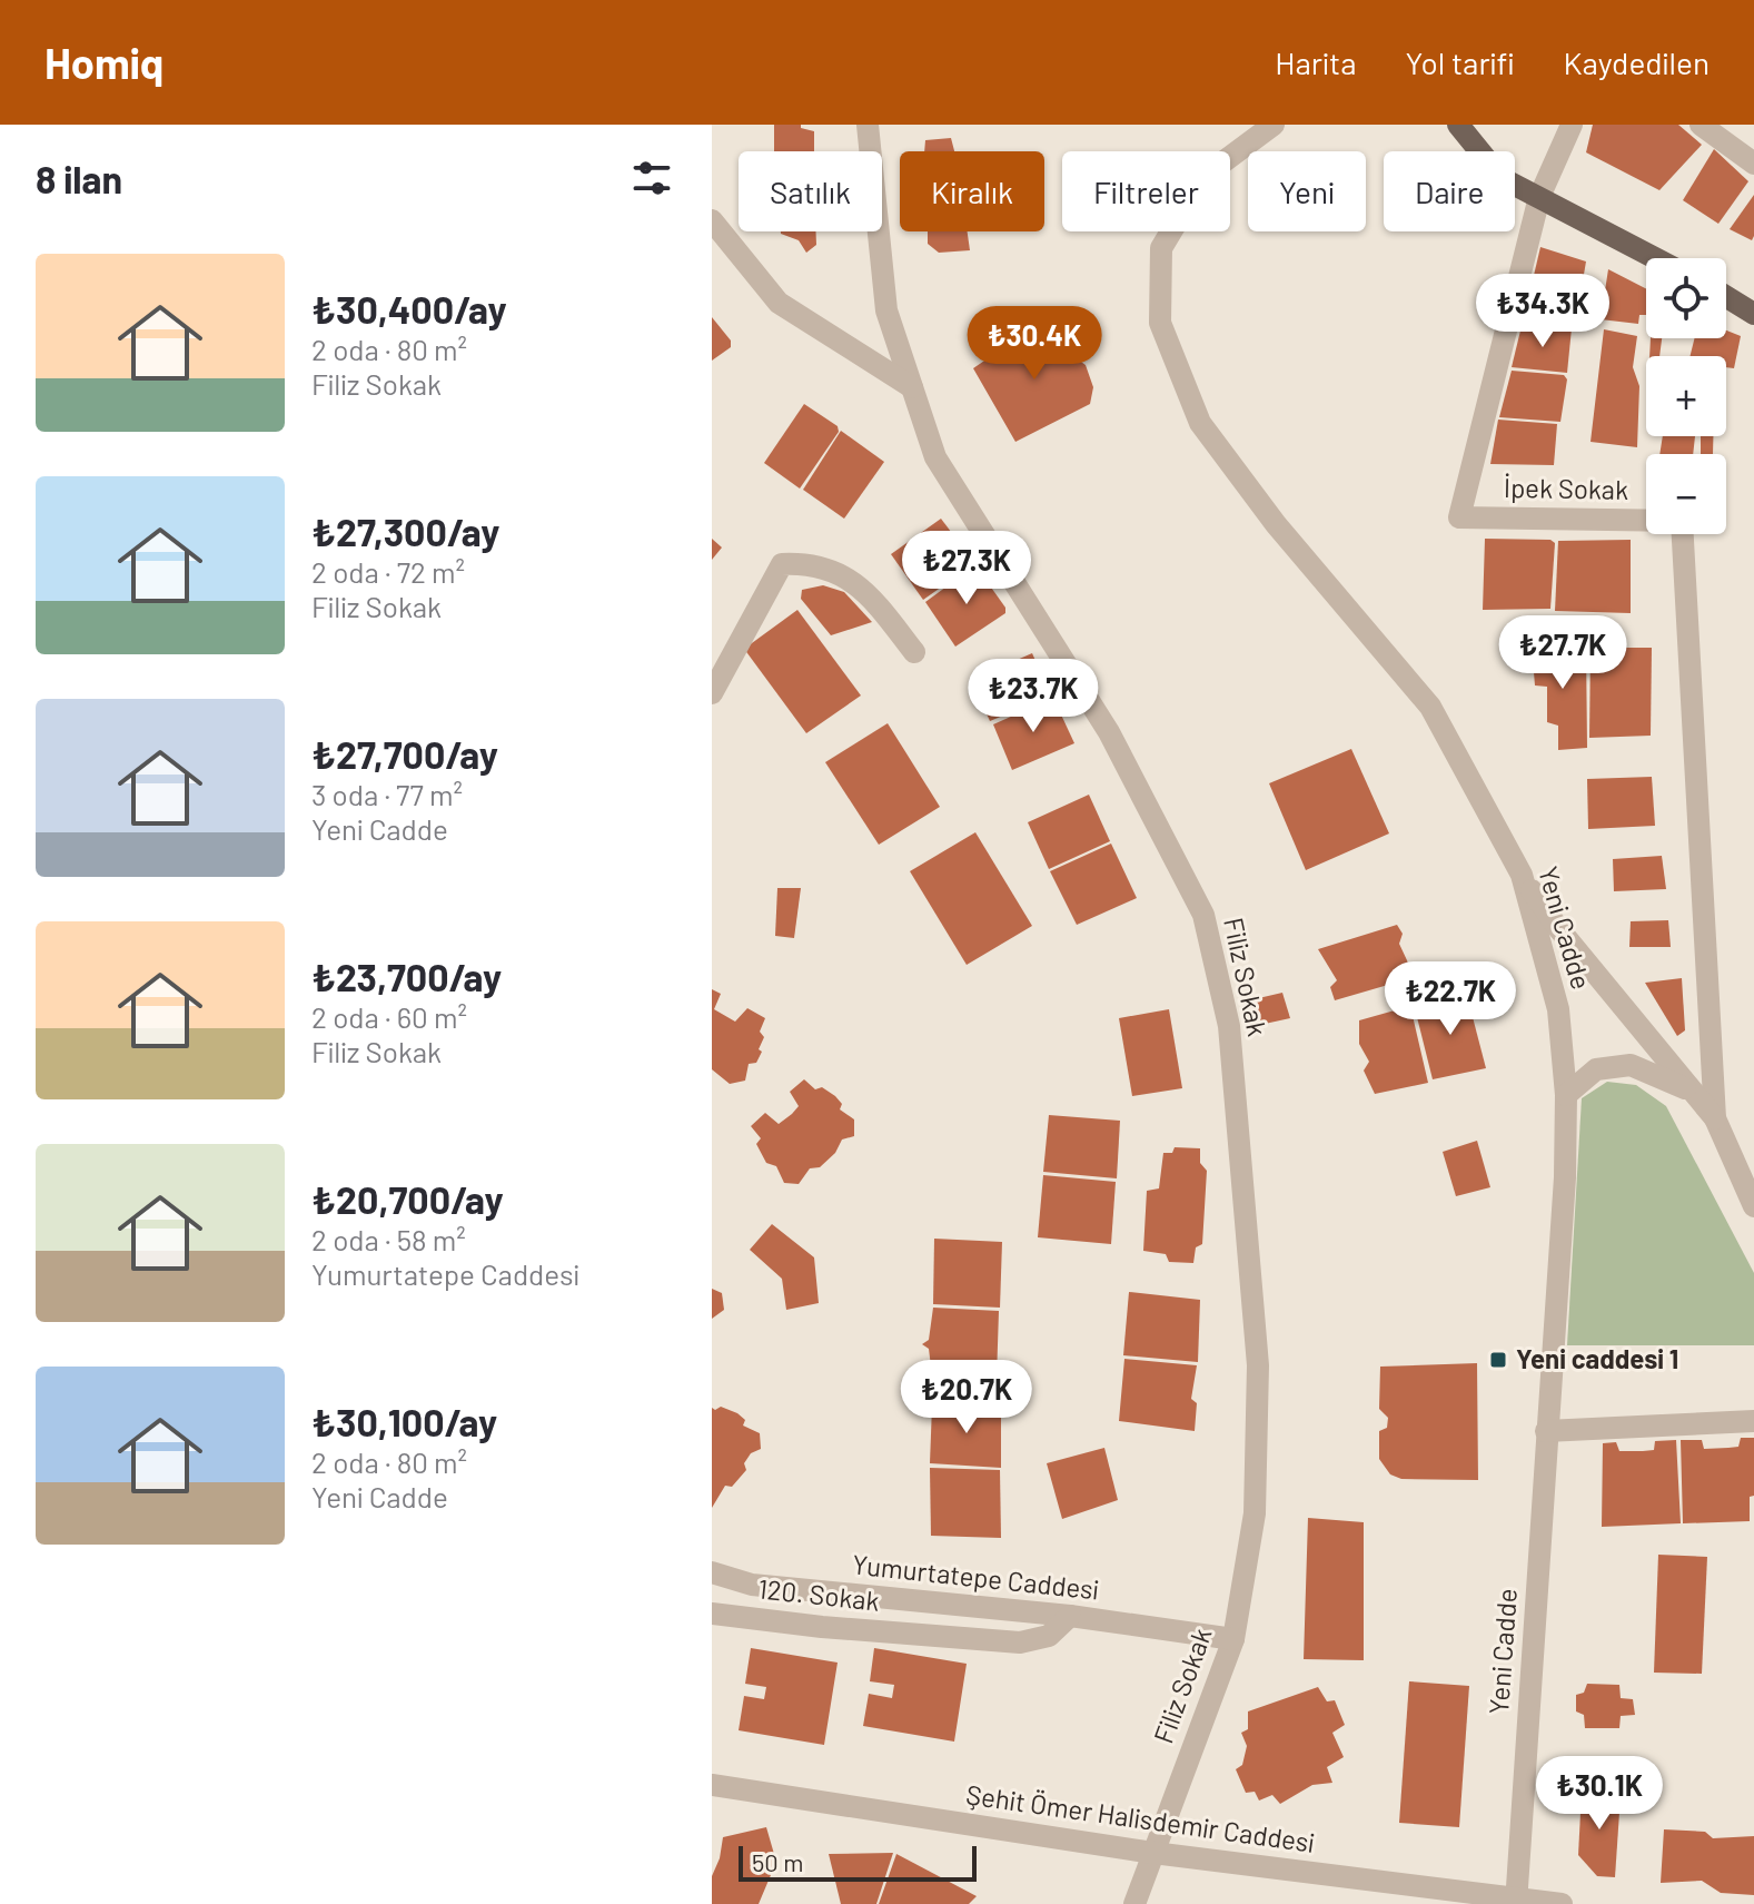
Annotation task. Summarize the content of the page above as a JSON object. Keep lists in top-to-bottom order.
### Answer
{
  "streets": {
    "street": [
      "İpek Sokak",
      "Yeni Cadde",
      "Filiz Sokak",
      "Yumurtatepe Caddesi",
      "120. Sokak",
      "Şehit Ömer Halisdemir Caddesi"
    ]
  },
  "crossings": [
    ["Yeni Cadde", "Şehit Ömer Halisdemir Caddesi"],
    ["Filiz Sokak", "Yumurtatepe Caddesi"],
    ["Filiz Sokak", "Şehit Ömer Halisdemir Caddesi"],
    ["Yumurtatepe Caddesi", "120. Sokak"]
  ],
  "places": {
    "transit": ["Yeni caddesi 1"]
  },
  "scale_bar": "50 m",
  "page": {
    "header": "Homiq",
    "nav": ["Harita", "Yol tarifi", "Kaydedilen"],
    "heading": "8 ilan",
    "chip": [
      "Satılık",
      "Kiralık",
      "Filtreler",
      "Yeni",
      "Daire"
    ],
    "list": [
      {
        "name": "₺30,400/ay",
        "note": "2 oda · 80 m² · Filiz Sokak"
      },
      {
        "name": "₺27,300/ay",
        "note": "2 oda · 72 m² · Filiz Sokak"
      },
      {
        "name": "₺27,700/ay",
        "note": "3 oda · 77 m² · Yeni Cadde"
      },
      {
        "name": "₺23,700/ay",
        "note": "2 oda · 60 m² · Filiz Sokak"
      },
      {
        "name": "₺20,700/ay",
        "note": "2 oda · 58 m² · Yumurtatepe Caddesi"
      },
      {
        "name": "₺30,100/ay",
        "note": "2 oda · 80 m² · Yeni Cadde"
      }
    ],
    "map_buttons": ["+", "−"],
    "price": [
      "₺34.3K",
      "₺30.4K",
      "₺27.3K",
      "₺27.7K",
      "₺23.7K",
      "₺22.7K",
      "₺20.7K",
      "₺30.1K"
    ],
    "scale": "50 m"
  }
}
